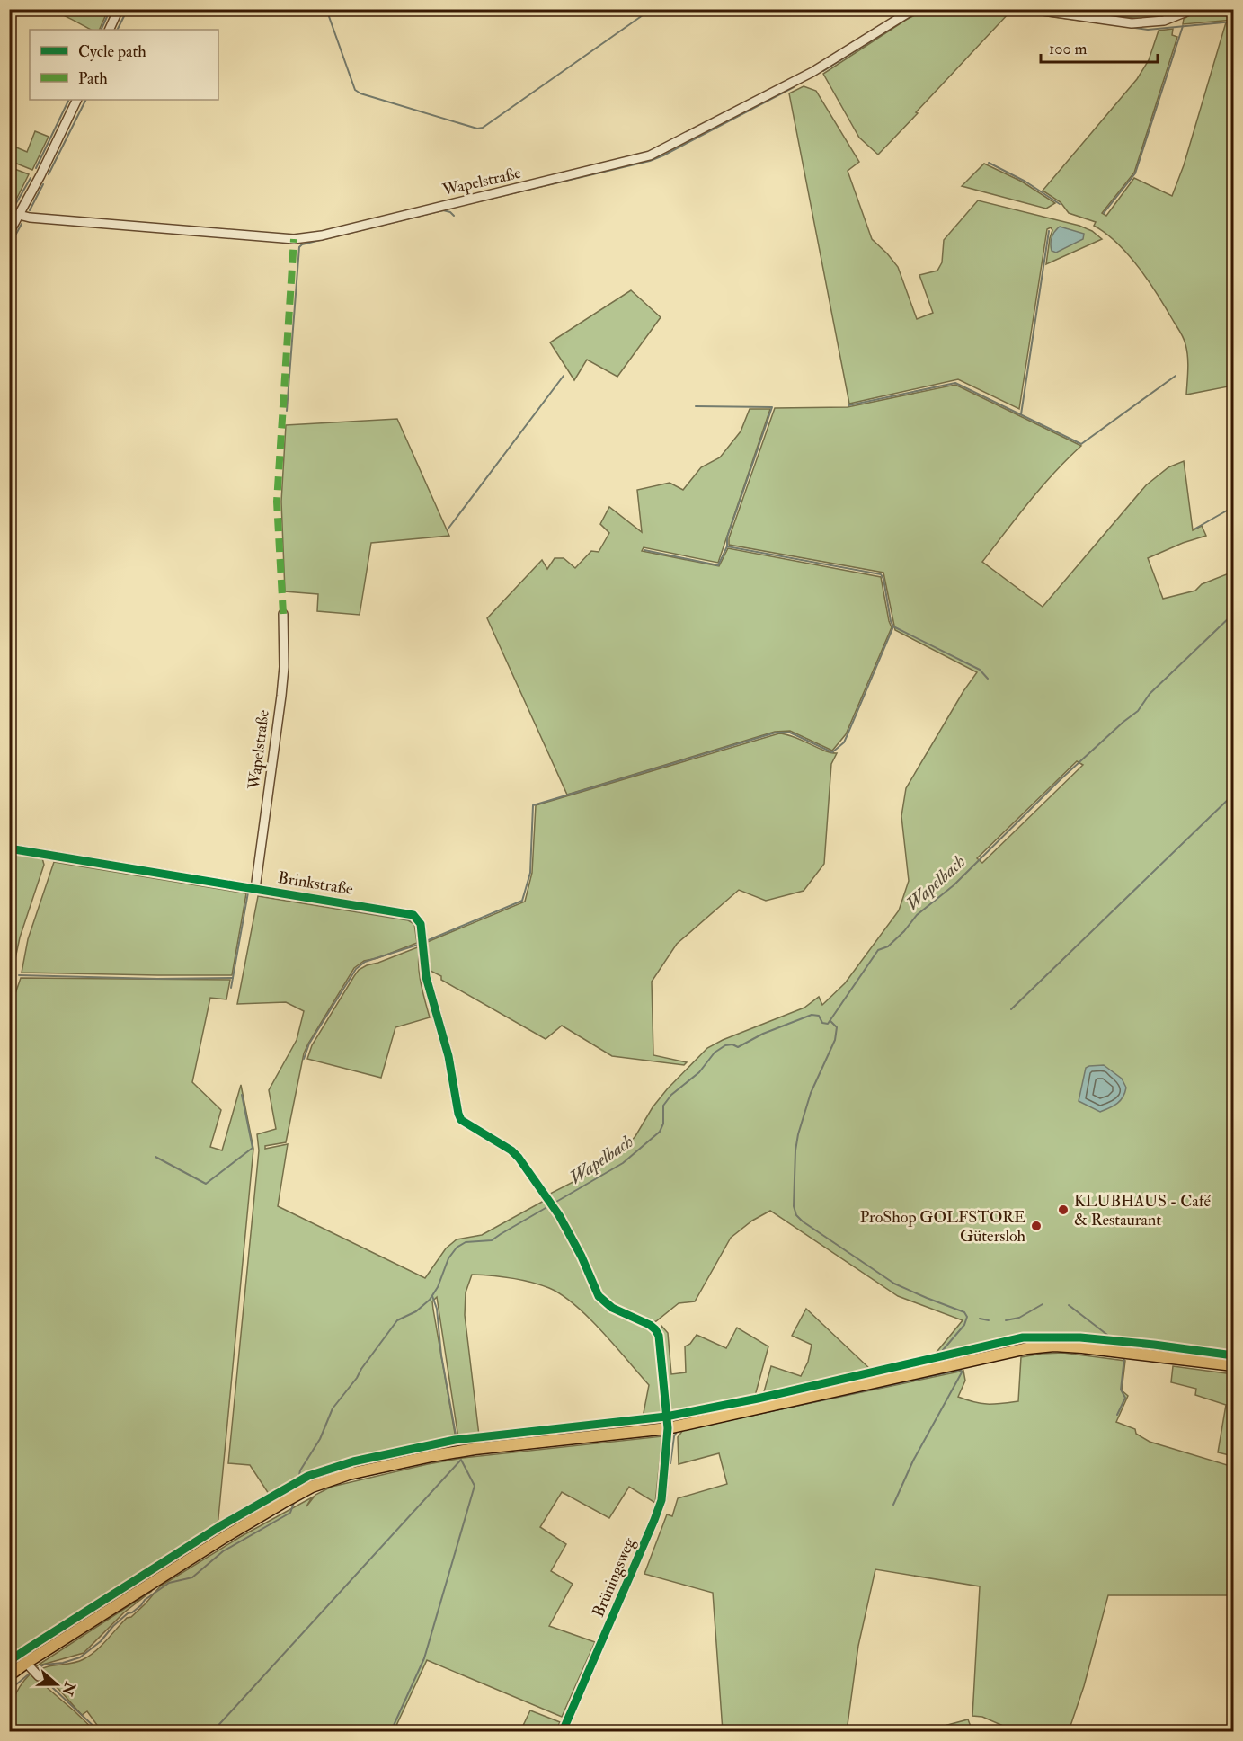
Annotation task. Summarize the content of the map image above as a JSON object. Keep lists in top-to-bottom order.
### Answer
{
  "streets": {
    "street": ["Wapelstraße", "Brinkstraße", "Brüningsweg"]
  },
  "crossings": [
    ["Wapelstraße", "Brinkstraße"]
  ],
  "water": ["Wapelbach"],
  "places": ["KLUBHAUS - Café & Restaurant", "ProShop GOLFSTORE Gütersloh"],
  "legend": ["Cycle path", "Path"],
  "scale_bar": "100 m",
  "north": "right"
}
